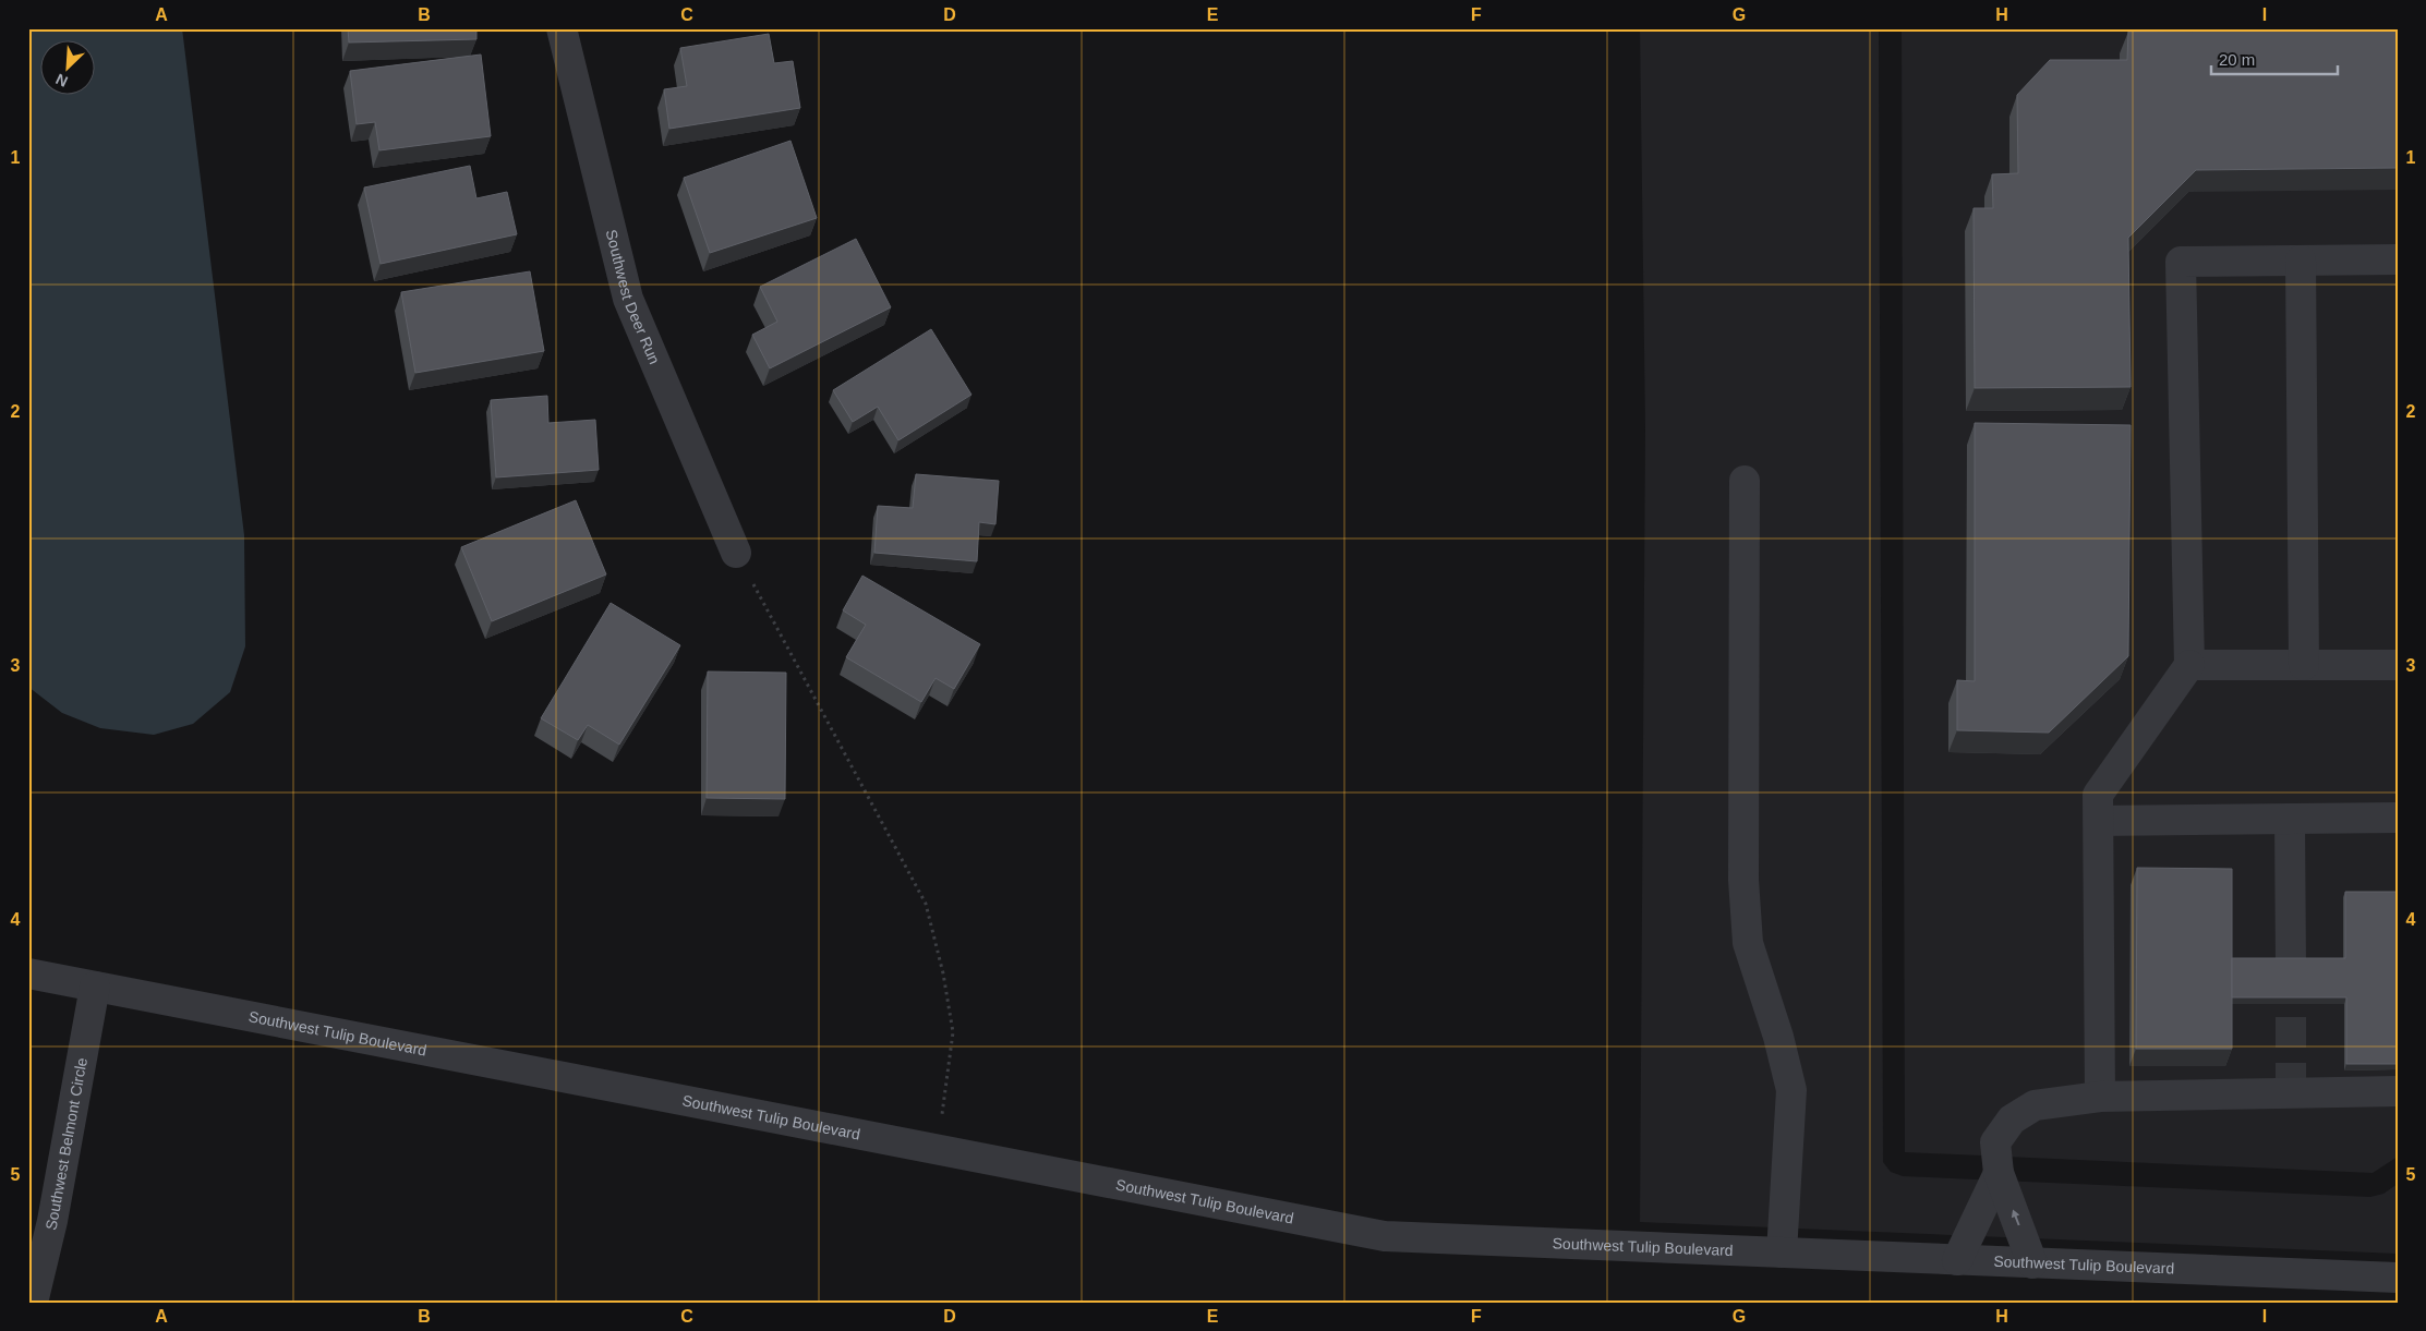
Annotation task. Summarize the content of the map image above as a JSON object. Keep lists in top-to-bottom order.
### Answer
{
  "streets": {
    "street": ["Southwest Deer Run", "Southwest Tulip Boulevard", "Southwest Belmont Circle"]
  },
  "crossings": [
    ["Southwest Tulip Boulevard", "Southwest Belmont Circle"]
  ],
  "scale_bar": "20 m",
  "north": "bottom left",
  "grid": {
    "columns": [
      "A",
      "B",
      "C",
      "D",
      "E",
      "F",
      "G",
      "H",
      "I"
    ],
    "rows": [
      "1",
      "2",
      "3",
      "4",
      "5"
    ]
  }
}
